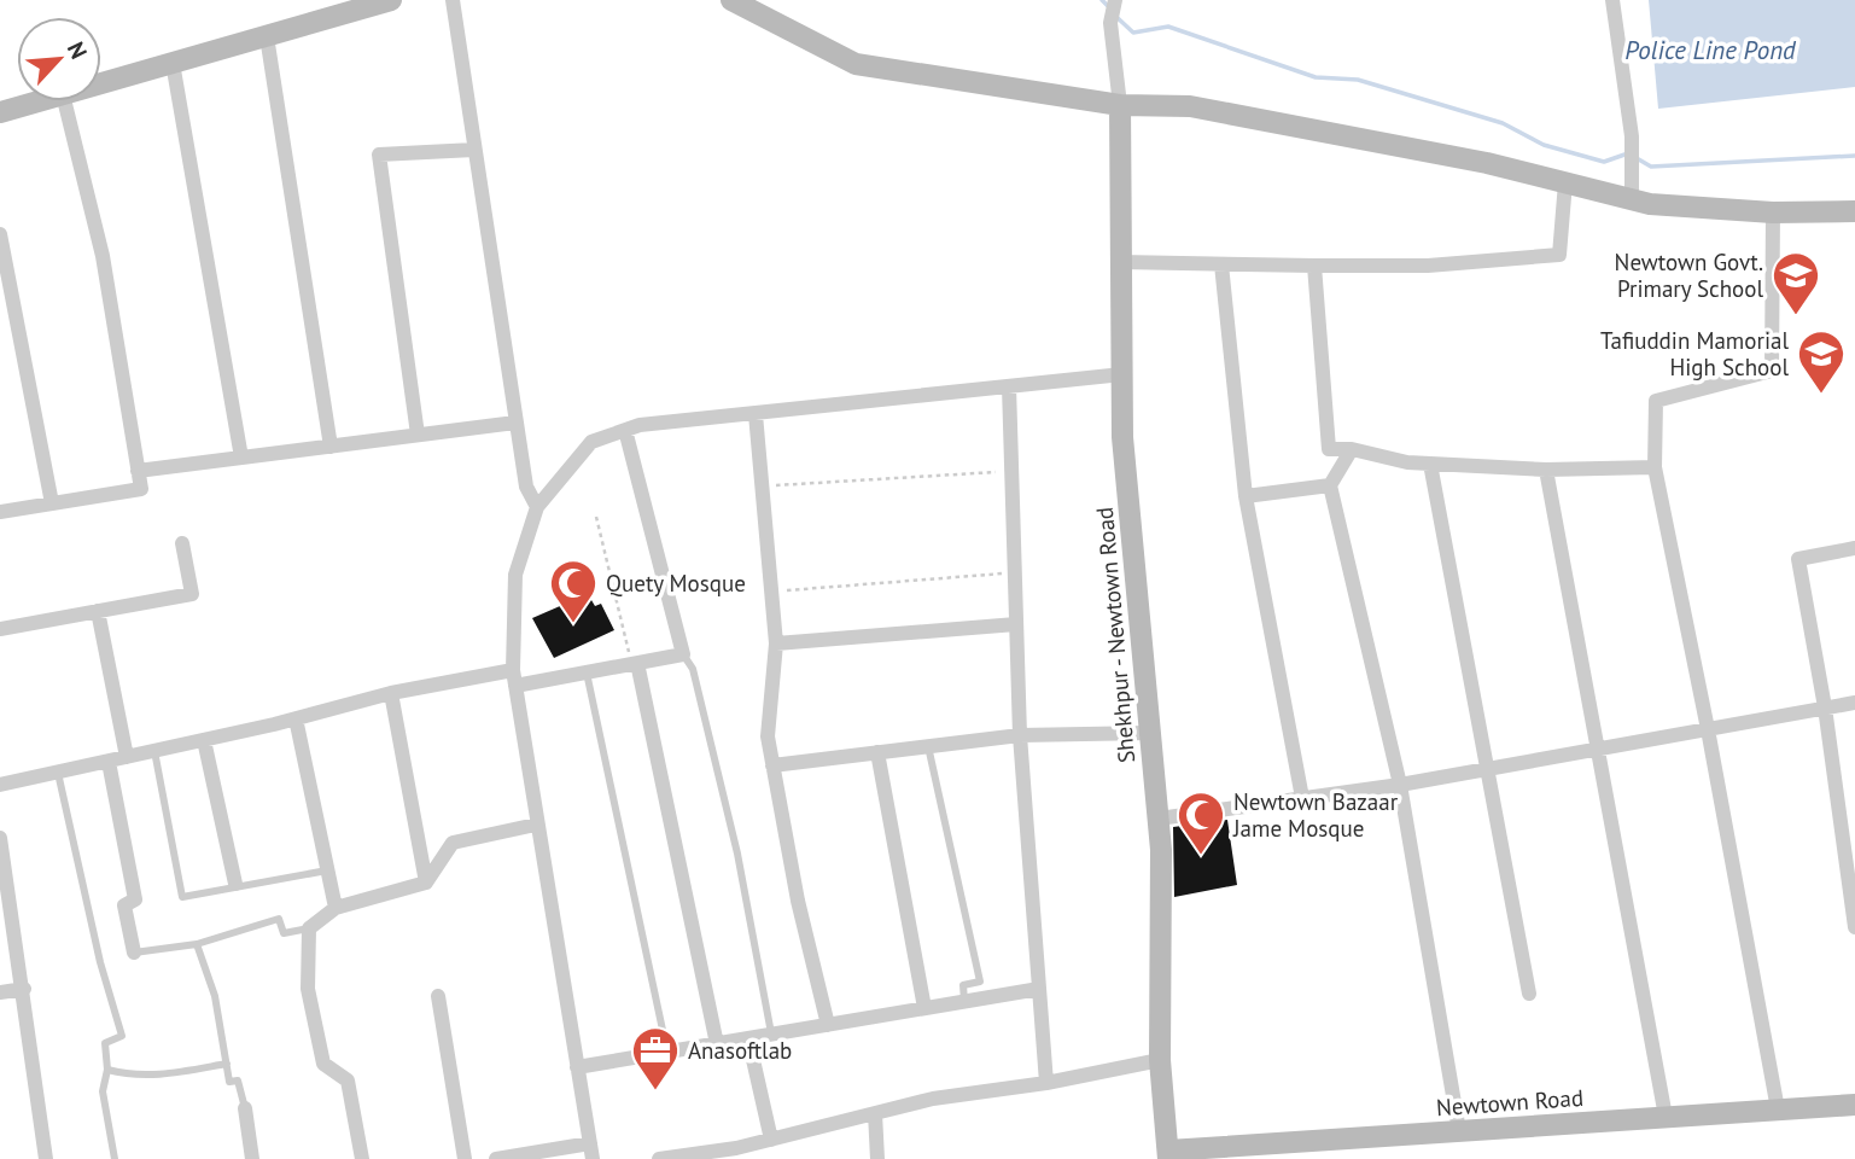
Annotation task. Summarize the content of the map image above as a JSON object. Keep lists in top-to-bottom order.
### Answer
{
  "streets": {
    "street": ["Shekhpur - Newtown Road", "Newtown Road"]
  },
  "crossings": [
    ["Shekhpur - Newtown Road", "Newtown Road"]
  ],
  "water": ["Police Line Pond"],
  "places": {
    "school or university": ["Newtown Govt. Primary School", "Tafiuddin Mamorial High School"],
    "mosque": ["Quety Mosque", "Newtown Bazaar Jame Mosque"],
    "office": ["Anasoftlab"]
  },
  "north": "top right"
}
